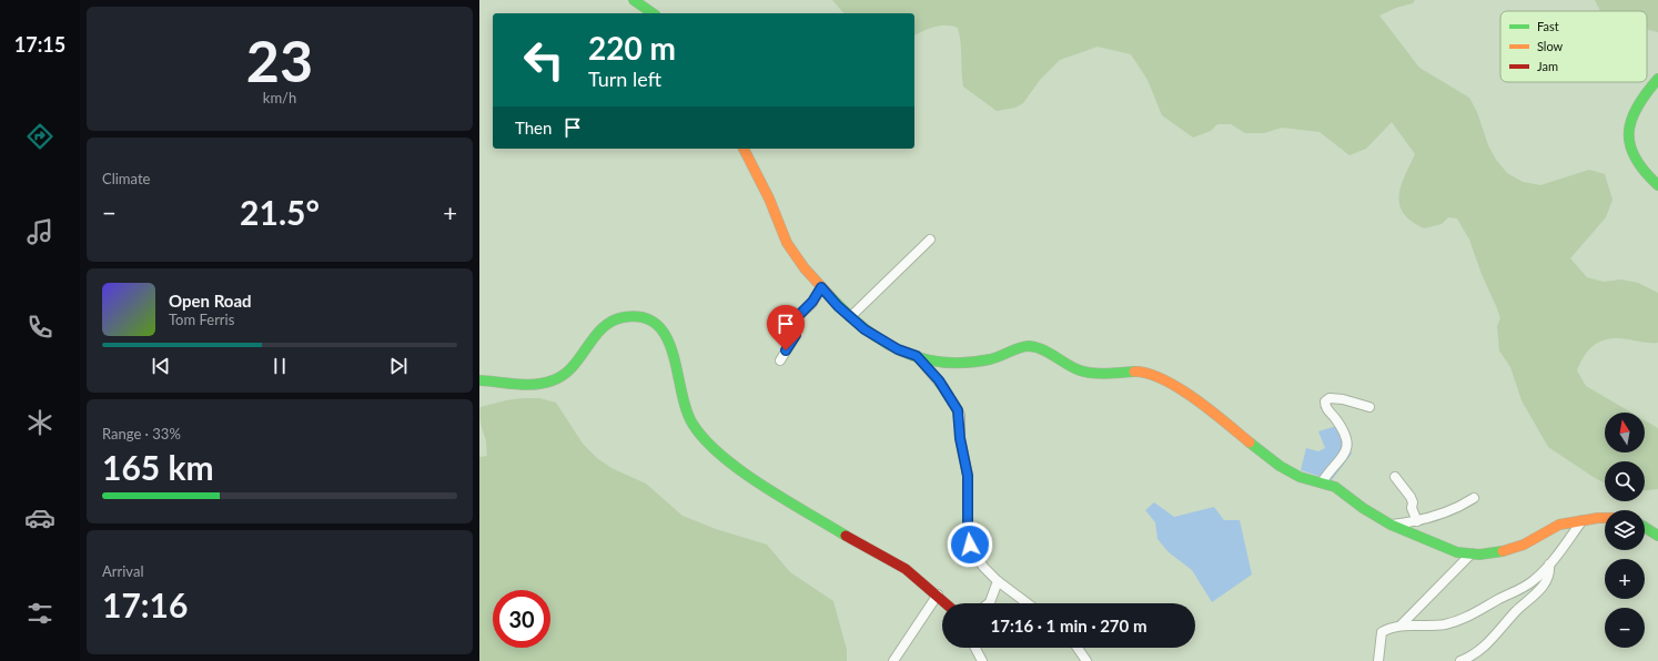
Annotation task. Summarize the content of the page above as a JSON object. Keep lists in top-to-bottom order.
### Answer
{
  "legend": ["Fast", "Slow", "Jam"],
  "north": "top",
  "page": {
    "tabs": "17:15",
    "tile": [
      ["23", "km/h"],
      "Climate",
      ["Range · 33%", "165 km"],
      ["Arrival", "17:16"]
    ],
    "turn": ["220 m", "Turn left"],
    "then": "Then",
    "heat": ["−", "21.5°", "+"],
    "song": ["Open Road", "Tom Ferris"],
    "map_buttons": ["+", "−"],
    "limit": "30",
    "trip": "17:16 · 1 min · 270 m"
  }
}
